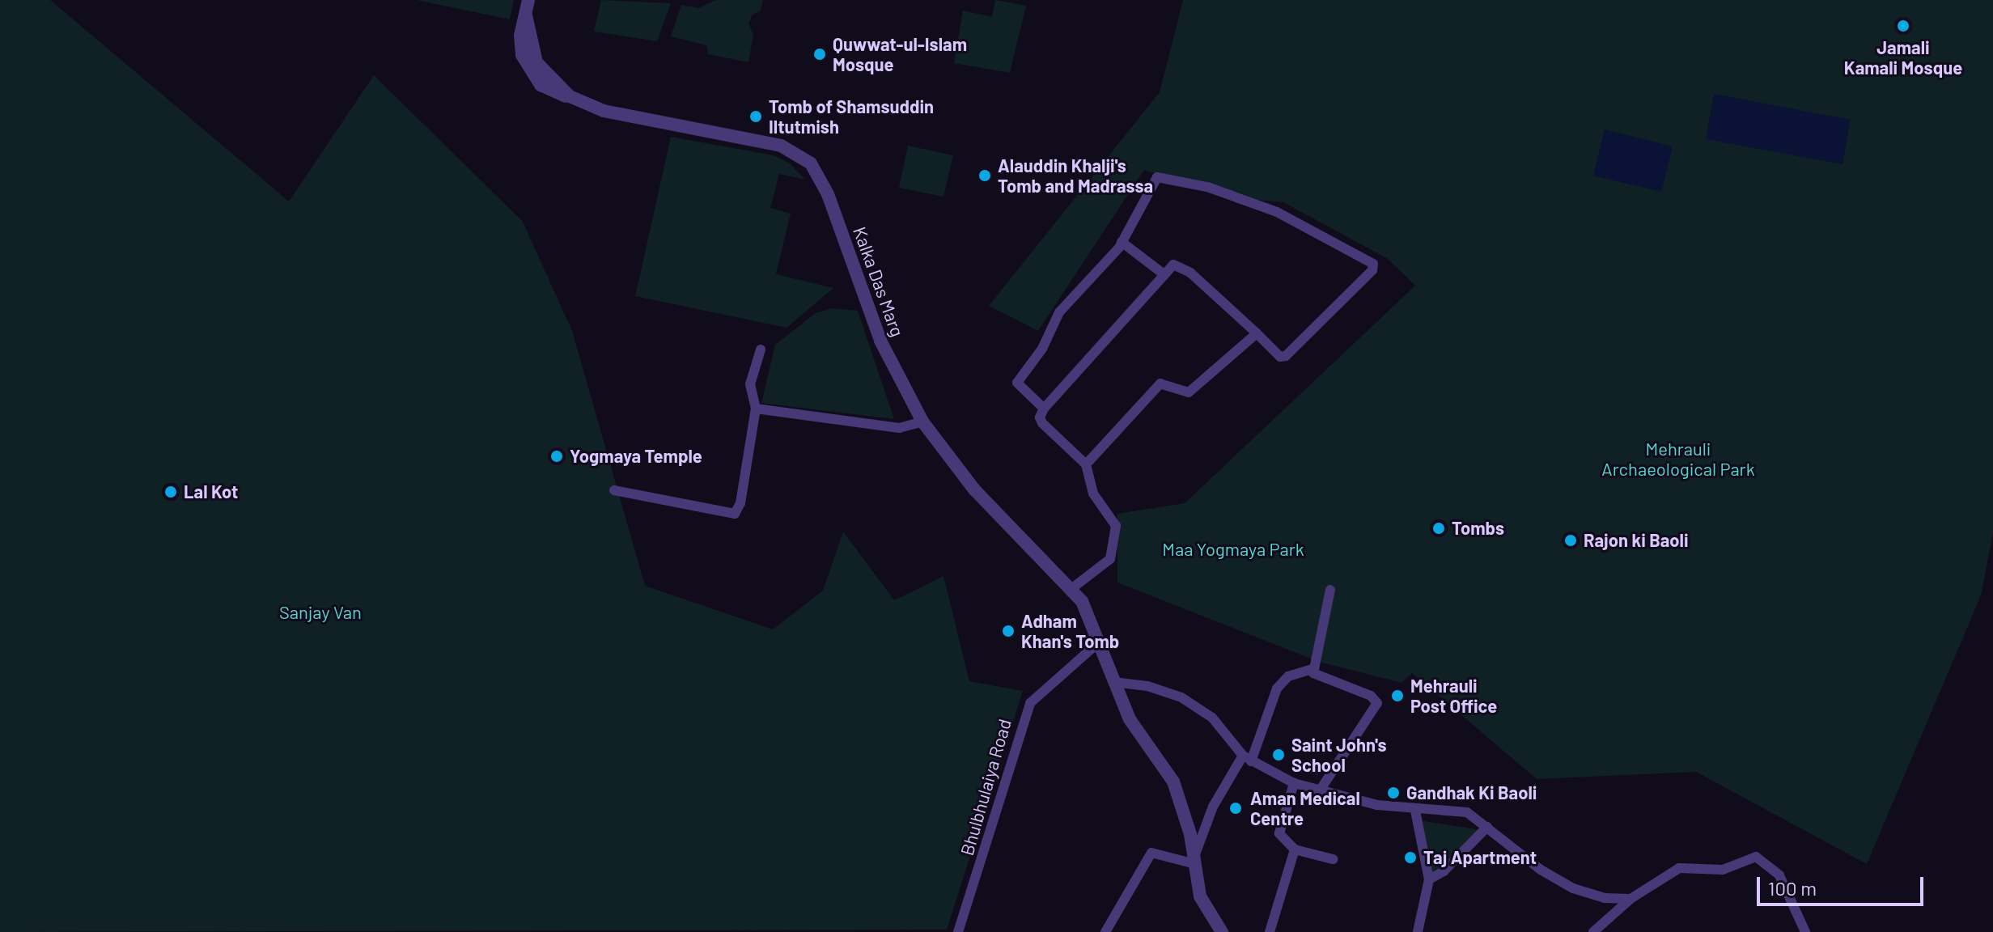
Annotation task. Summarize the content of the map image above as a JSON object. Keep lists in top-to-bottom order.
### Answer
{
  "streets": {
    "street": ["Kalka Das Marg", "Bhulbhulaiya Road"]
  },
  "crossings": [
    ["Kalka Das Marg", "Bhulbhulaiya Road"]
  ],
  "parks": ["Mehrauli Archaeological Park", "Maa Yogmaya Park", "Sanjay Van"],
  "places": [
    "Jamali Kamali Mosque",
    "Quwwat-ul-Islam Mosque",
    "Tomb of Shamsuddin Iltutmish",
    "Alauddin Khalji's Tomb and Madrassa",
    "Yogmaya Temple",
    "Lal Kot",
    "Tombs",
    "Rajon ki Baoli",
    "Adham Khan's Tomb",
    "Mehrauli Post Office",
    "Saint John's School",
    "Gandhak Ki Baoli",
    "Aman Medical Centre",
    "Taj Apartment"
  ],
  "scale_bar": "100 m"
}
